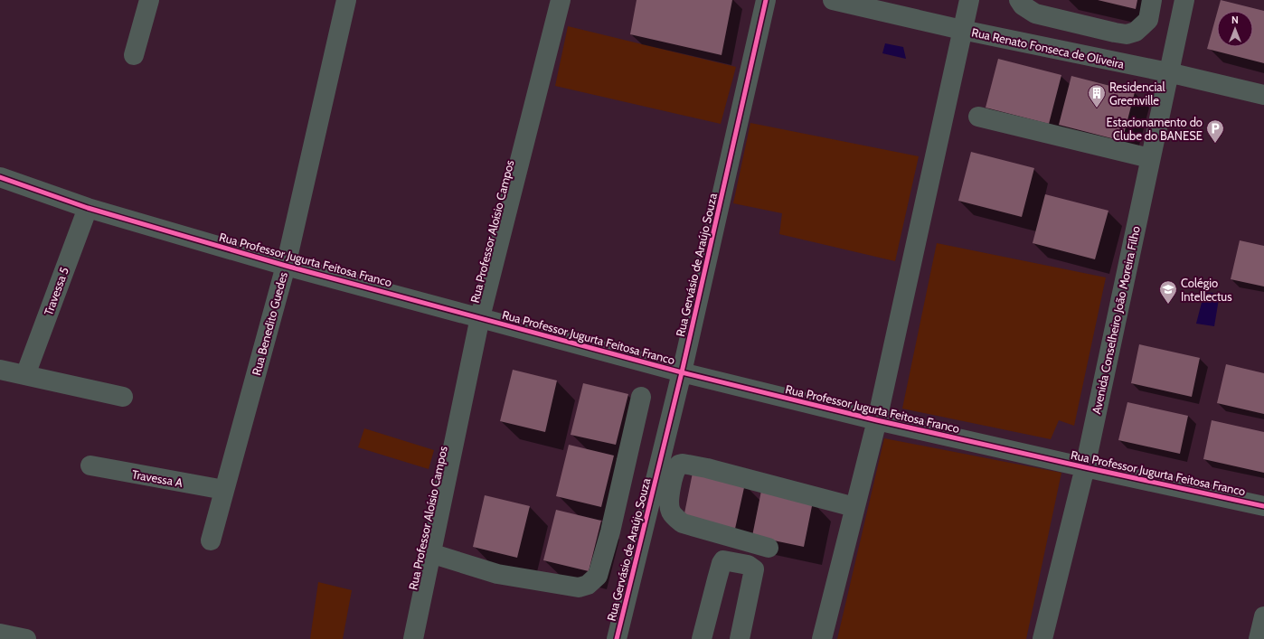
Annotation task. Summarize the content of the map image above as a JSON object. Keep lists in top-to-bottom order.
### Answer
{
  "streets": {
    "street": [
      "Rua Renato Fonseca de Oliveira",
      "Rua Professor Aloísio Campos",
      "Rua Professor Jugurta Feitosa Franco",
      "Rua Gervásio de Araújo Souza",
      "Travessa 5",
      "Avenida Conselheiro João Moreira Filho",
      "Rua Benedito Guedes",
      "Travessa A"
    ]
  },
  "crossings": [
    ["Rua Renato Fonseca de Oliveira", "Avenida Conselheiro João Moreira Filho"],
    ["Rua Professor Aloísio Campos", "Rua Professor Jugurta Feitosa Franco"],
    ["Rua Professor Jugurta Feitosa Franco", "Rua Gervásio de Araújo Souza"],
    ["Rua Professor Jugurta Feitosa Franco", "Travessa 5"],
    ["Rua Professor Jugurta Feitosa Franco", "Avenida Conselheiro João Moreira Filho"],
    ["Rua Professor Jugurta Feitosa Franco", "Rua Benedito Guedes"],
    ["Rua Benedito Guedes", "Travessa A"]
  ],
  "places": {
    "building": ["Residencial Greenville"],
    "parking": ["Estacionamento do Clube do BANESE"],
    "school or university": ["Colégio Intellectus"]
  },
  "north": "top"
}
